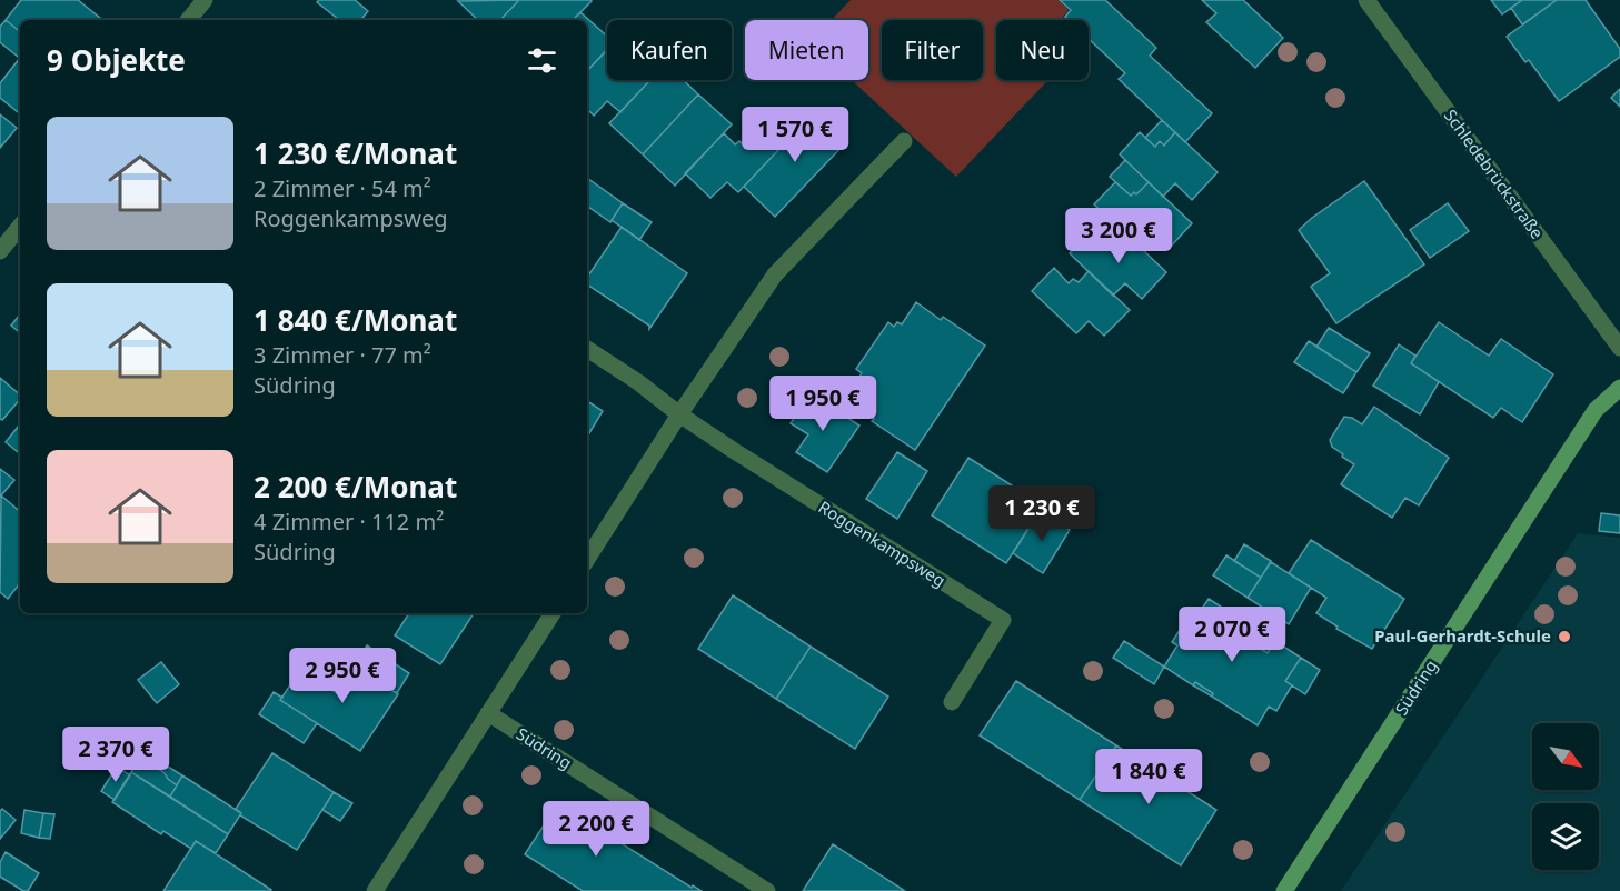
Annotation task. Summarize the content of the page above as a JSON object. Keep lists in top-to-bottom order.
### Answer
{
  "streets": {
    "street": ["Schledebrückstraße", "Roggenkampsweg", "Südring"]
  },
  "places": ["Paul-Gerhardt-Schule"],
  "north": "bottom right",
  "page": {
    "chip": [
      "Kaufen",
      "Mieten",
      "Filter",
      "Neu"
    ],
    "heading": "9 Objekte",
    "list": [
      {
        "name": "1 230 €/Monat",
        "note": "2 Zimmer · 54 m² · Roggenkampsweg"
      },
      {
        "name": "1 840 €/Monat",
        "note": "3 Zimmer · 77 m² · Südring"
      },
      {
        "name": "2 200 €/Monat",
        "note": "4 Zimmer · 112 m² · Südring"
      }
    ],
    "price": [
      "1 570 €",
      "3 200 €",
      "1 950 €",
      "1 230 €",
      "2 070 €",
      "2 950 €",
      "2 370 €",
      "1 840 €",
      "2 200 €"
    ]
  }
}
